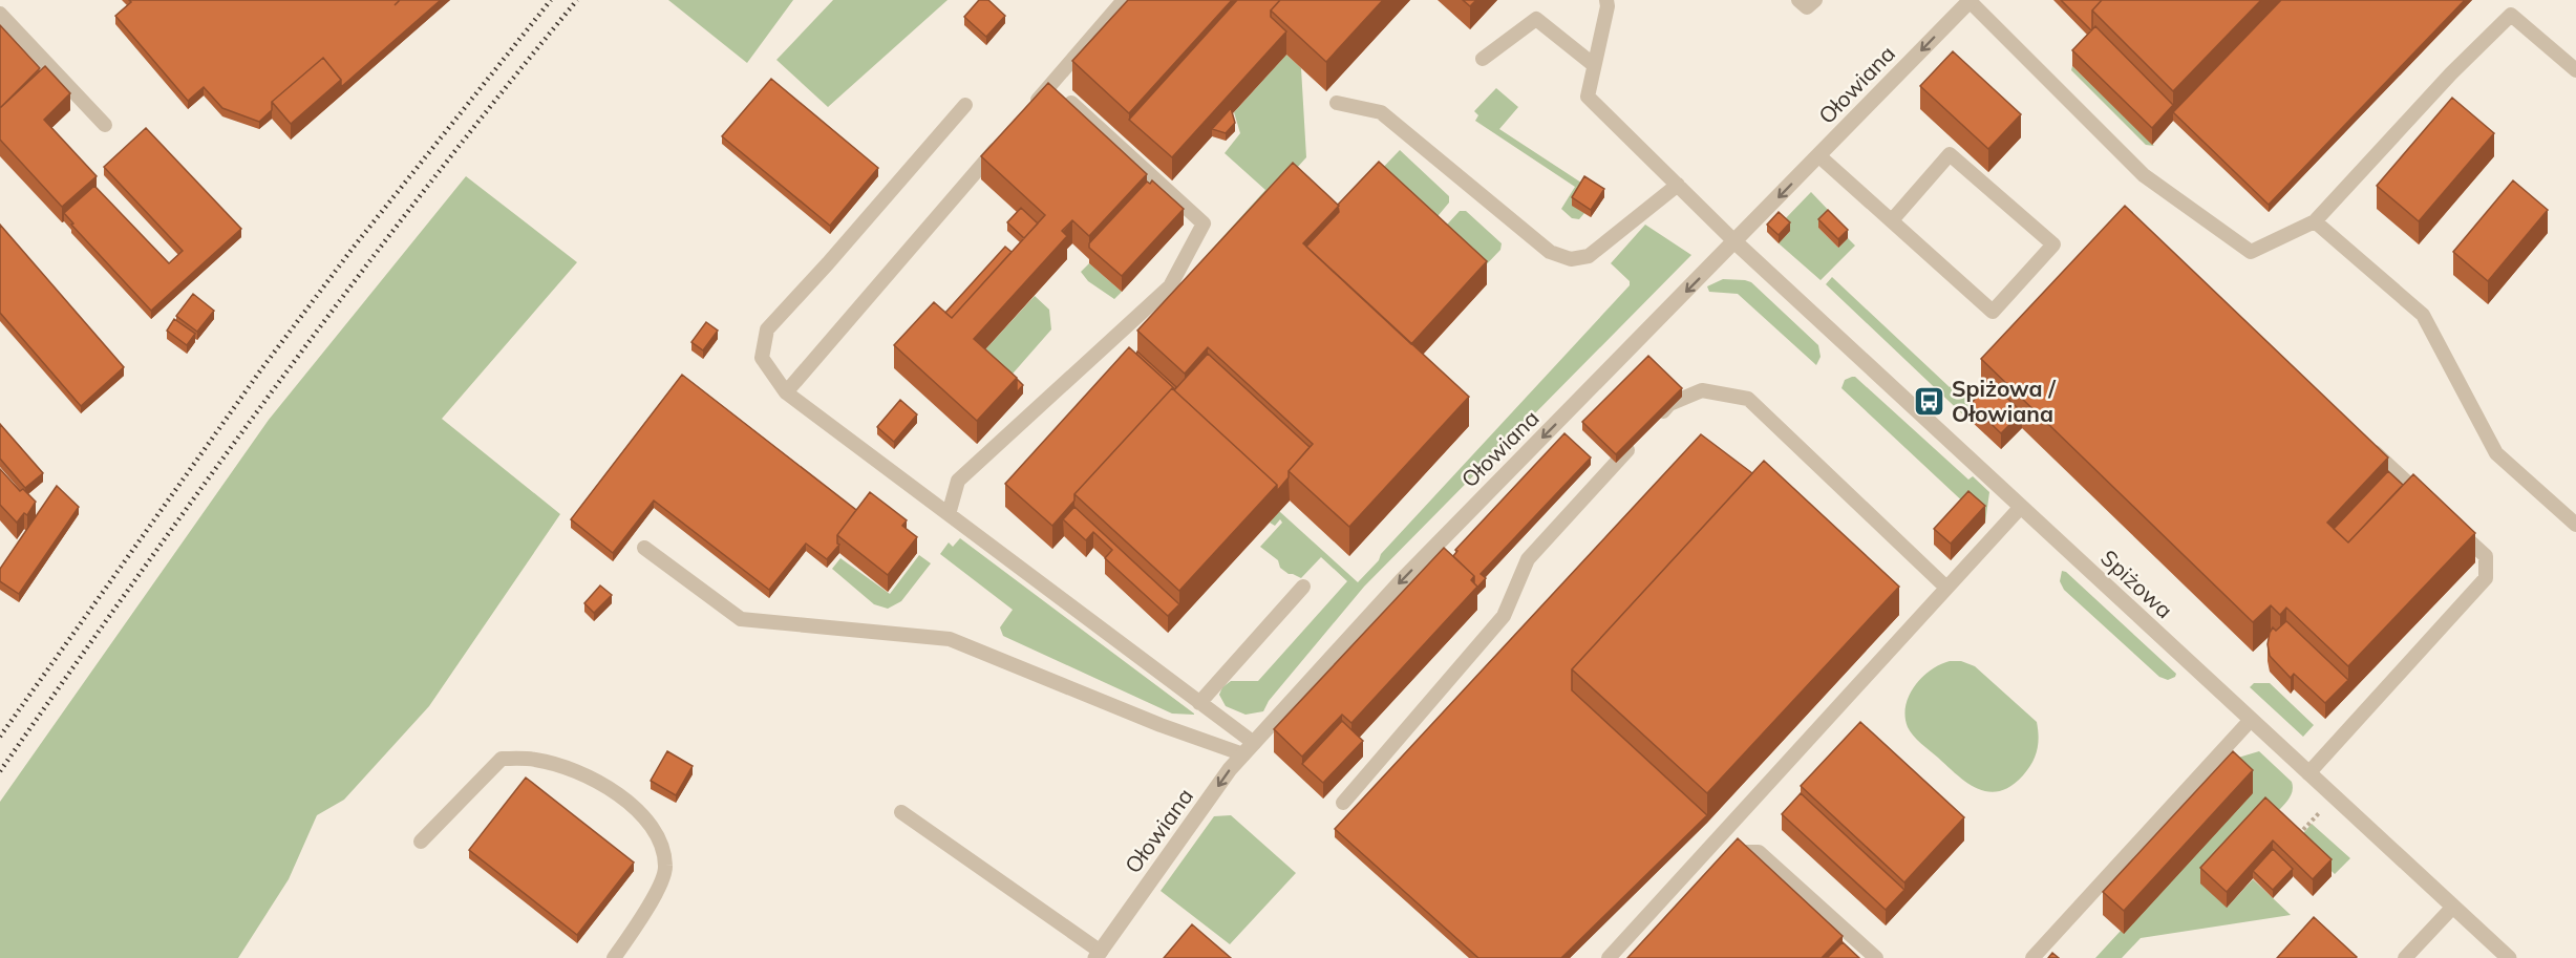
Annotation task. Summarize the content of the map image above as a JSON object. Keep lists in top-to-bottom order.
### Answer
{
  "streets": {
    "street": ["Ołowiana", "Spiżowa"]
  },
  "crossings": [
    ["Ołowiana", "Spiżowa"]
  ],
  "one_way": ["Ołowiana"],
  "places": {
    "bus stop": ["Spiżowa / Ołowiana"]
  }
}
